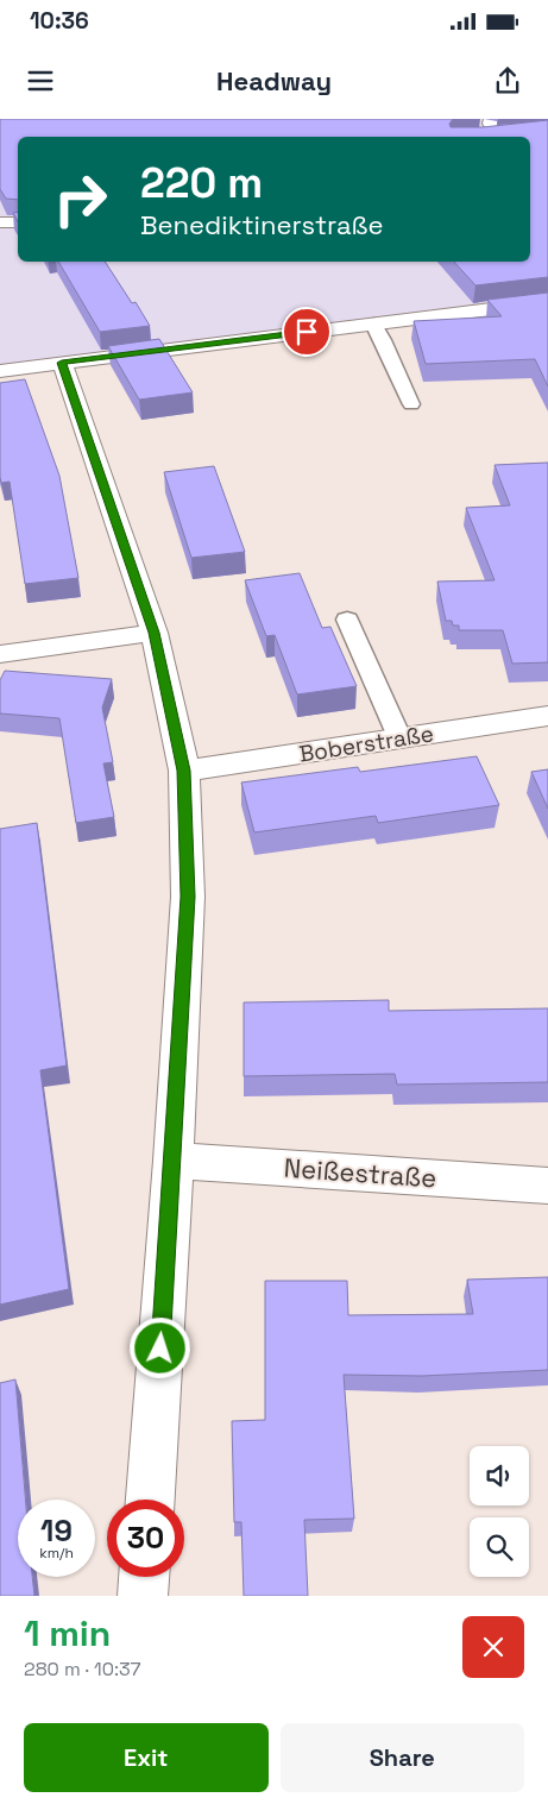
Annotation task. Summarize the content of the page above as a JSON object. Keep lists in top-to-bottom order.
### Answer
{
  "streets": {
    "street": ["Boberstraße", "Neißestraße"]
  },
  "page": {
    "status": "10:36",
    "header": "Headway",
    "turn": ["220 m", "Benediktinerstraße"],
    "speed": "19 km/h",
    "limit": "30",
    "heading": ["1 min", "280 m · 10:37"],
    "buttons": ["Exit", "Share"]
  }
}
